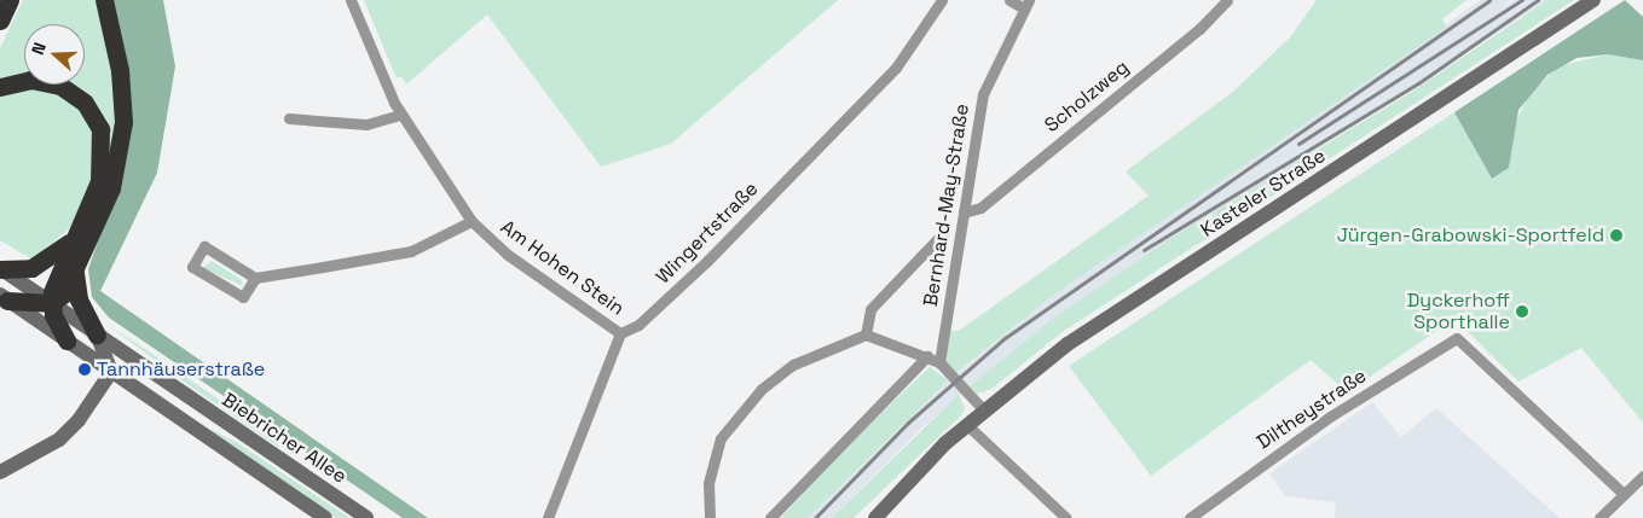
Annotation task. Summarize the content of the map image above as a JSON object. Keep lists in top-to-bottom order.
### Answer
{
  "streets": {
    "main road": ["Kasteler Straße", "Biebricher Allee"],
    "street": [
      "Scholzweg",
      "Bernhard-May-Straße",
      "Wingertstraße",
      "Am Hohen Stein",
      "Diltheystraße"
    ]
  },
  "crossings": [
    ["Scholzweg", "Bernhard-May-Straße"],
    ["Wingertstraße", "Am Hohen Stein"]
  ],
  "places": ["Jürgen-Grabowski-Sportfeld", "Dyckerhoff Sporthalle", "Tannhäuserstraße"],
  "north": "left"
}
